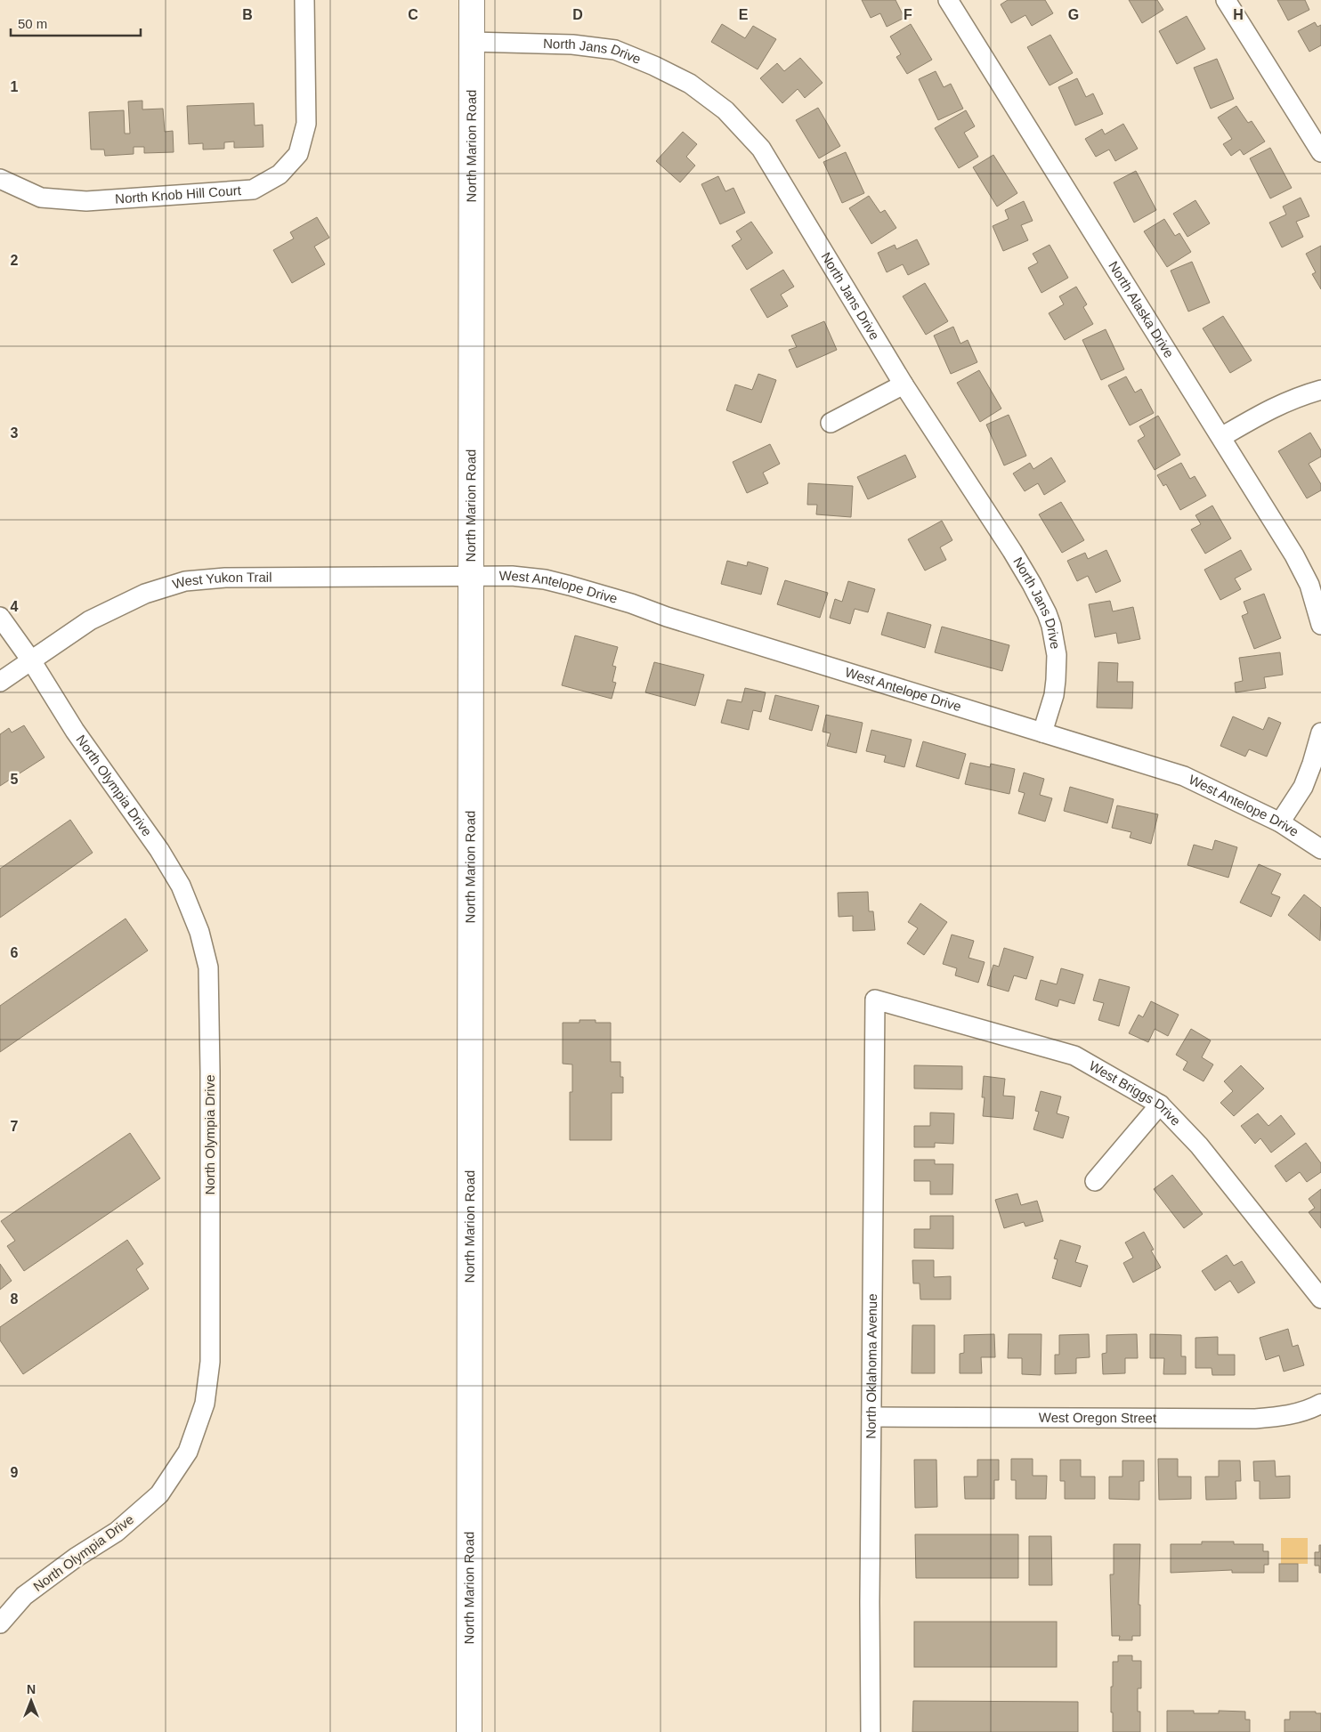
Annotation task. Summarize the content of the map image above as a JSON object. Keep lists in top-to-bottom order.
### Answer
{
  "streets": {
    "main road": ["North Marion Road"],
    "street": [
      "North Jans Drive",
      "North Knob Hill Court",
      "North Alaska Drive",
      "West Yukon Trail",
      "West Antelope Drive",
      "North Olympia Drive",
      "West Briggs Drive",
      "North Oklahoma Avenue",
      "West Oregon Street"
    ]
  },
  "crossings": [
    ["North Jans Drive", "North Marion Road"],
    ["North Jans Drive", "West Antelope Drive"],
    ["North Marion Road", "West Yukon Trail"],
    ["North Marion Road", "West Antelope Drive"],
    ["West Yukon Trail", "West Antelope Drive"],
    ["West Yukon Trail", "North Olympia Drive"],
    ["West Briggs Drive", "North Oklahoma Avenue"],
    ["North Oklahoma Avenue", "West Oregon Street"]
  ],
  "scale_bar": "50 m",
  "north": "top",
  "grid": {
    "columns": [
      "B",
      "C",
      "D",
      "E",
      "F",
      "G",
      "H"
    ],
    "rows": [
      "1",
      "2",
      "3",
      "4",
      "5",
      "6",
      "7",
      "8",
      "9"
    ]
  }
}
